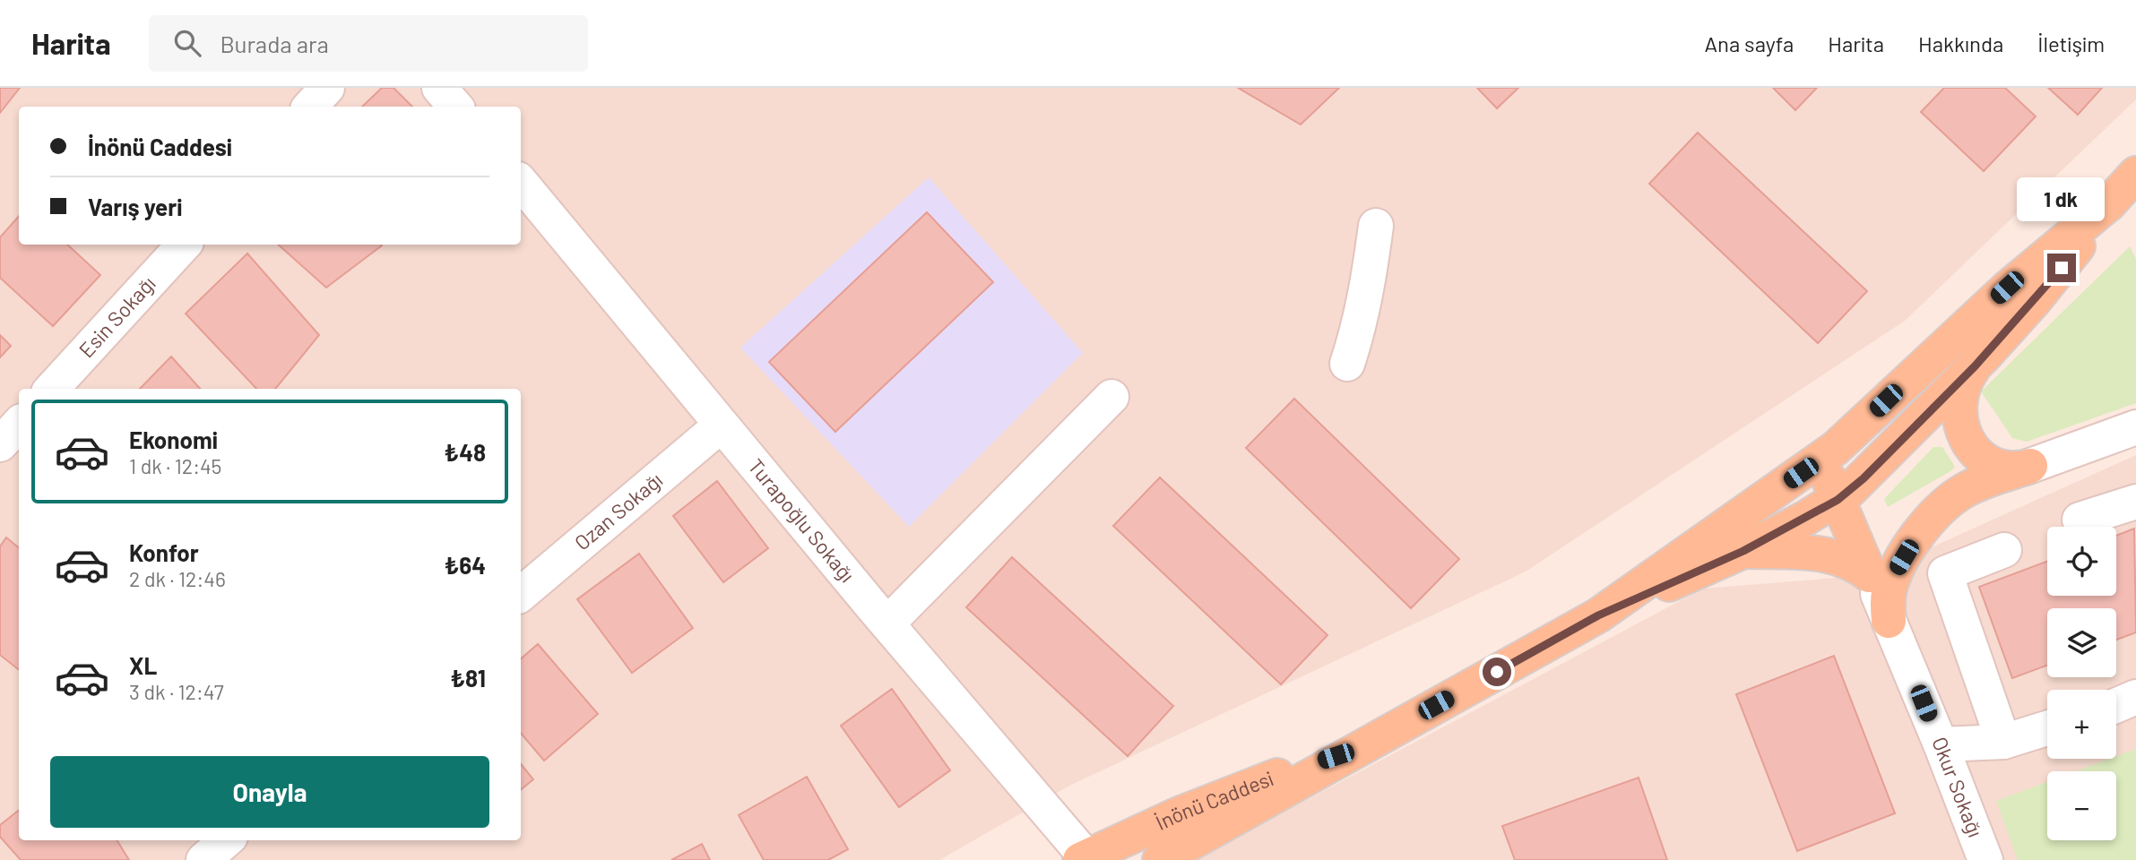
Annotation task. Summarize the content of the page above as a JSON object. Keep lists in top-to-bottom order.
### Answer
{
  "streets": {
    "main road": ["İnönü Caddesi"],
    "street": [
      "Esin Sokağı",
      "Ozan Sokağı",
      "Turapoğlu Sokağı",
      "Okur Sokağı"
    ]
  },
  "crossings": [
    ["Ozan Sokağı", "Turapoğlu Sokağı"],
    ["Turapoğlu Sokağı", "İnönü Caddesi"]
  ],
  "page": {
    "header": "Harita",
    "search": "Burada ara",
    "nav": [
      "Ana sayfa",
      "Harita",
      "Hakkında",
      "İletişim"
    ],
    "banner": ["İnönü Caddesi", "Varış yeri"],
    "bubble": "1 dk",
    "list": [
      {
        "name": "Ekonomi",
        "note": "1 dk · 12:45",
        "value": "₺48"
      },
      {
        "name": "Konfor",
        "note": "2 dk · 12:46",
        "value": "₺64"
      },
      {
        "name": "XL",
        "note": "3 dk · 12:47",
        "value": "₺81"
      }
    ],
    "map_buttons": ["+", "−"],
    "buttons": "Onayla"
  }
}
